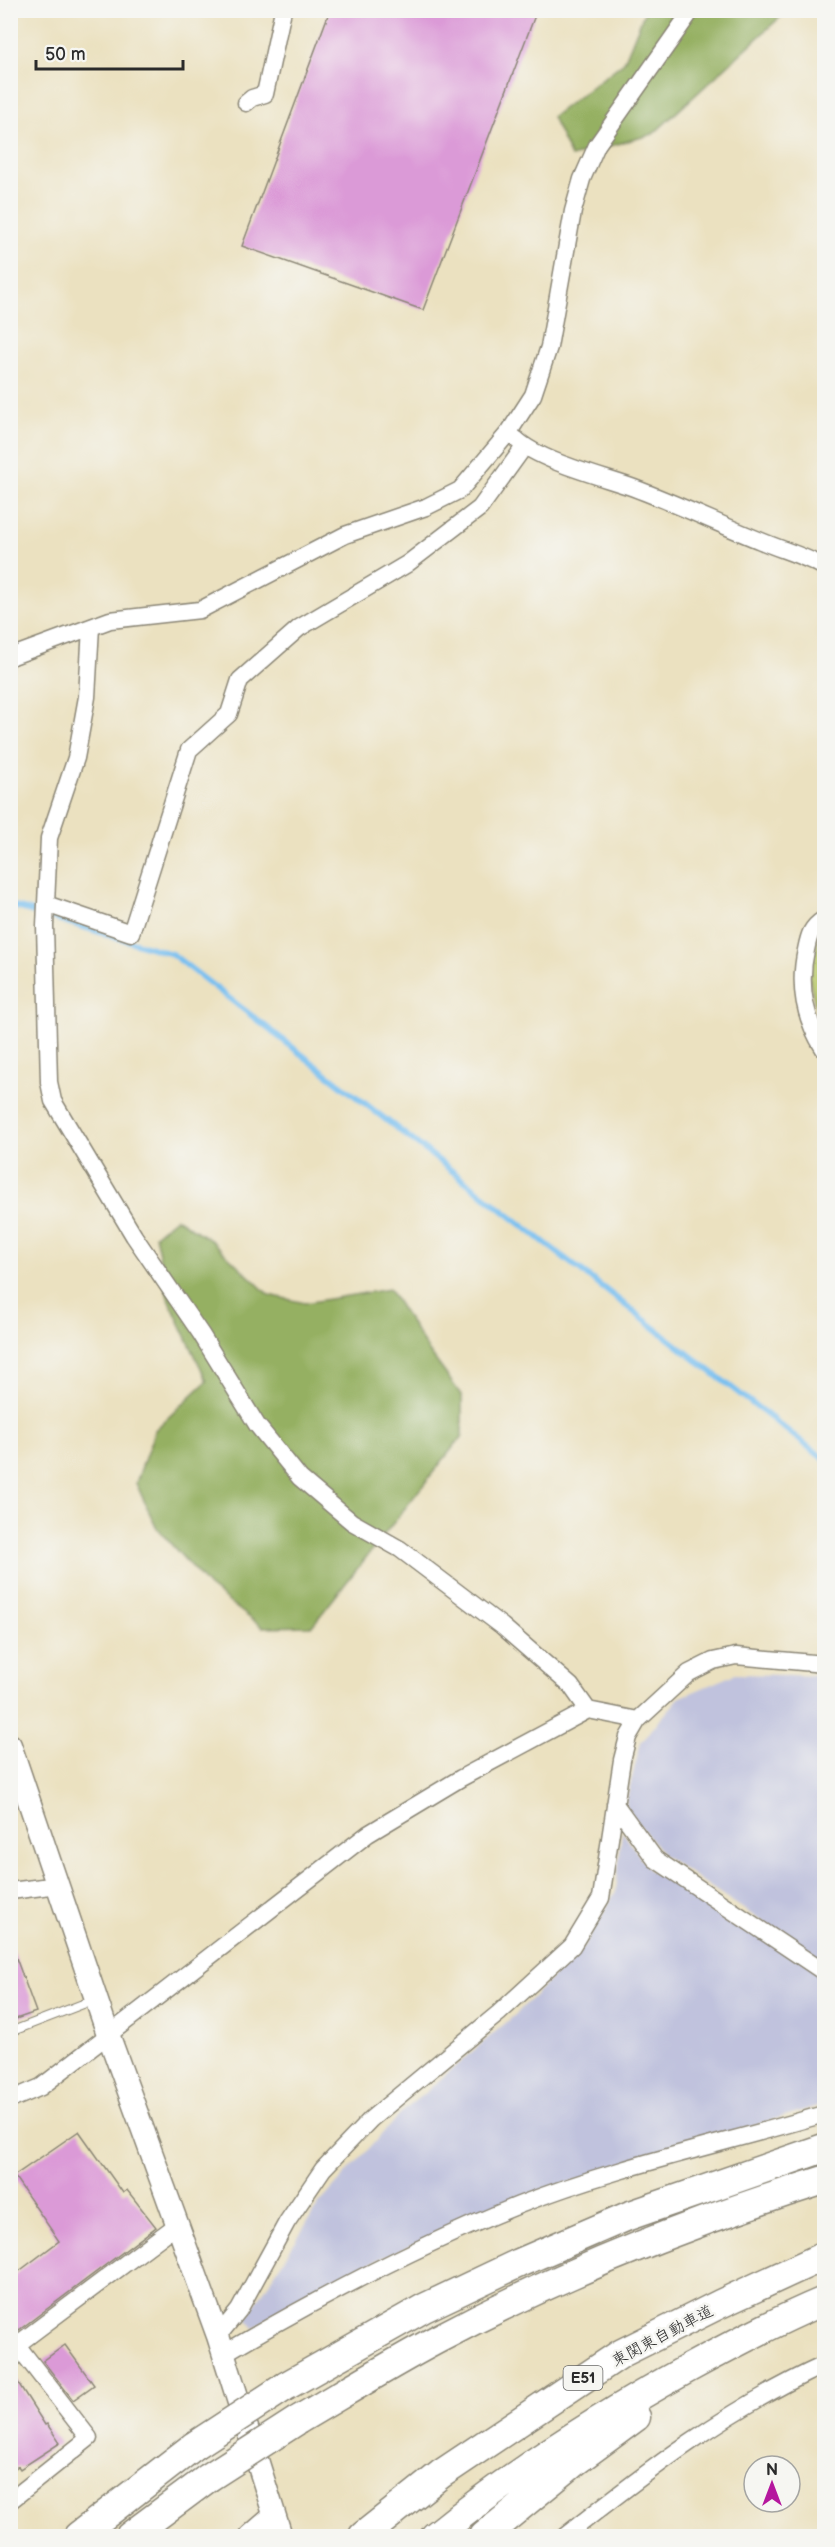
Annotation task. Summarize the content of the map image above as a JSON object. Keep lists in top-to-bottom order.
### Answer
{
  "streets": {
    "highway": ["東関東自動車道", "E51"]
  },
  "scale_bar": "50 m",
  "north": "top"
}
